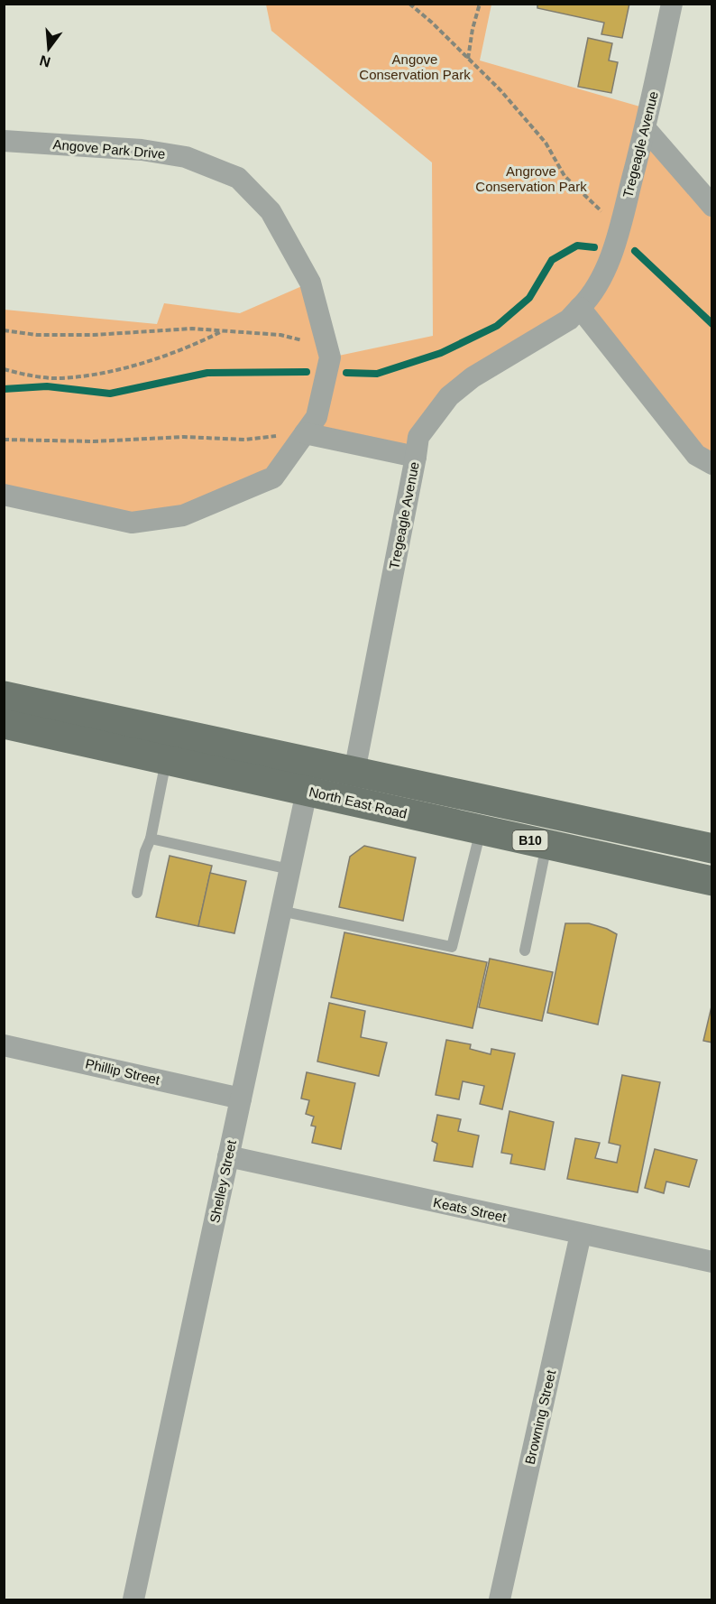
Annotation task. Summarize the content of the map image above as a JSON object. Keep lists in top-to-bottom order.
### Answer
{
  "streets": {
    "main road": ["North East Road", "B10"],
    "street": [
      "Tregeagle Avenue",
      "Angove Park Drive",
      "Phillip Street",
      "Shelley Street",
      "Keats Street",
      "Browning Street"
    ]
  },
  "crossings": [
    ["Tregeagle Avenue", "North East Road"],
    ["North East Road", "Shelley Street"],
    ["Phillip Street", "Shelley Street"],
    ["Shelley Street", "Keats Street"],
    ["Keats Street", "Browning Street"]
  ],
  "parks": ["Angove Conservation Park", "Angrove Conservation Park"],
  "north": "bottom"
}
